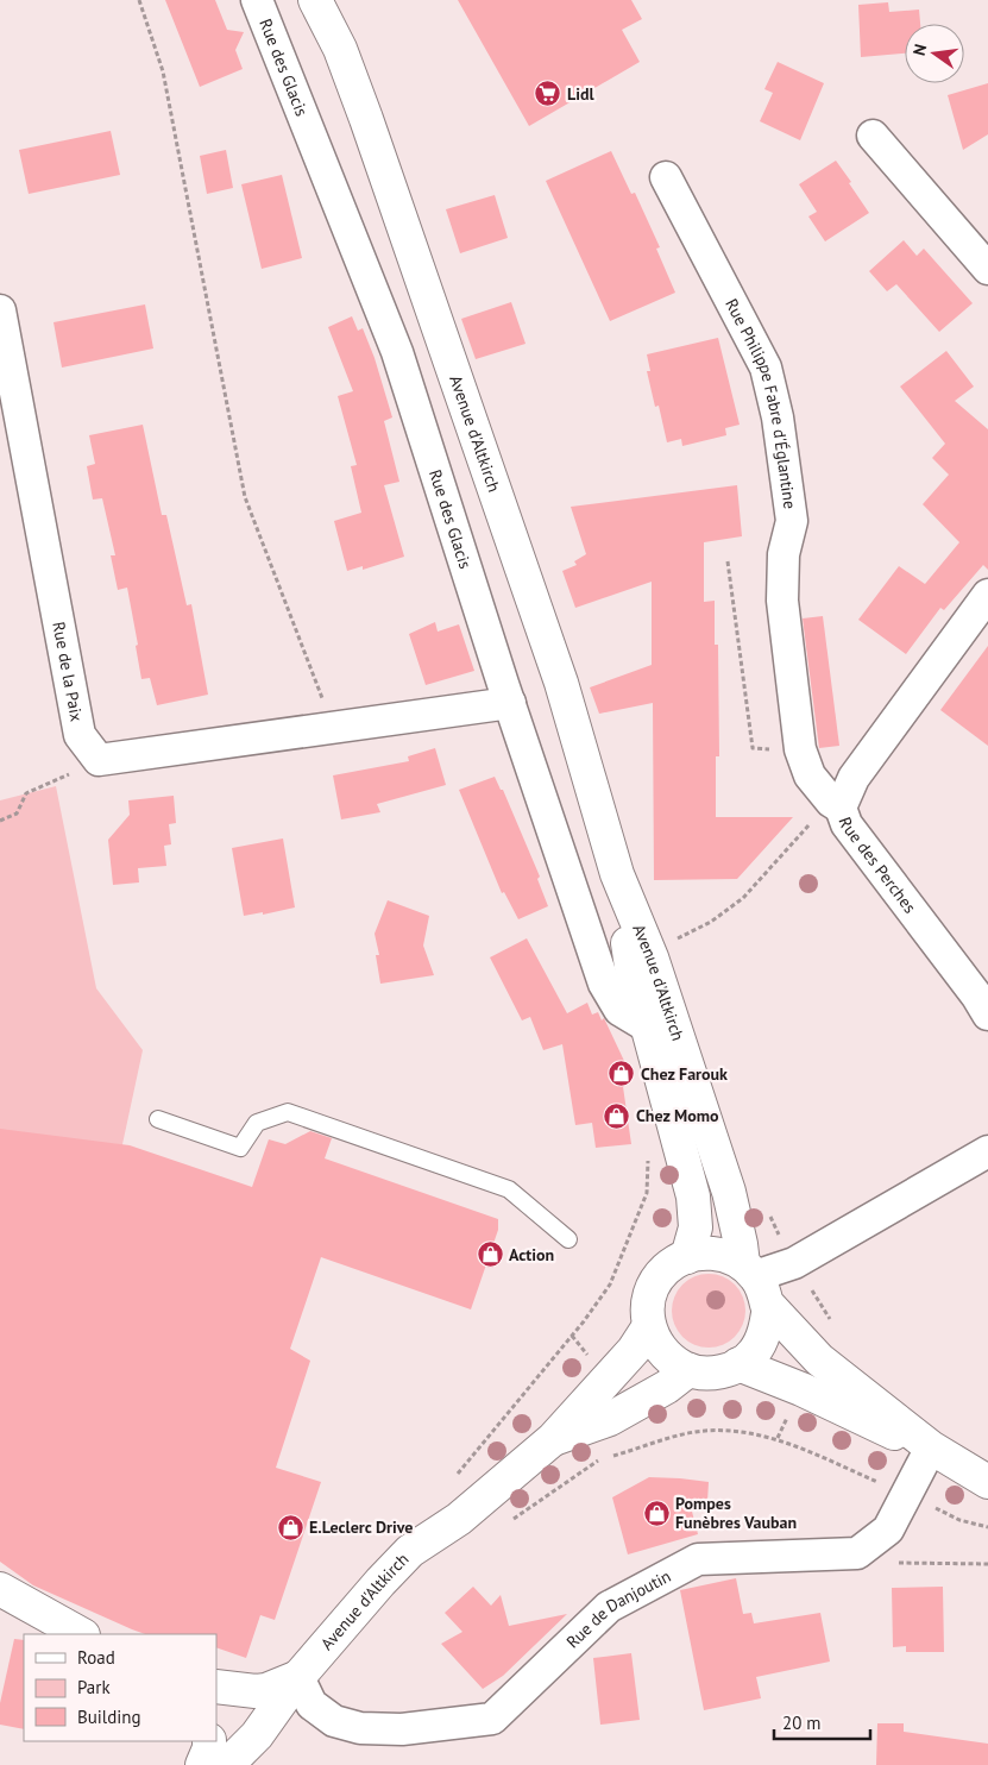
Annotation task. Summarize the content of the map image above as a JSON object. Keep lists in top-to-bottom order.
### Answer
{
  "streets": {
    "street": [
      "Rue des Glacis",
      "Rue Philippe Fabre d'Églantine",
      "Avenue d'Altkirch",
      "Rue de la Paix",
      "Rue des Perches",
      "Rue de Danjoutin"
    ]
  },
  "crossings": [
    ["Rue des Glacis", "Avenue d'Altkirch"],
    ["Rue Philippe Fabre d'Églantine", "Rue des Perches"],
    ["Avenue d'Altkirch", "Rue de Danjoutin"]
  ],
  "places": {
    "supermarket": ["Lidl"],
    "shop": [
      "Chez Farouk",
      "Chez Momo",
      "Action",
      "Pompes Funèbres Vauban",
      "E.Leclerc Drive"
    ]
  },
  "legend": ["Road", "Park", "Building"],
  "scale_bar": "20 m",
  "north": "left"
}
